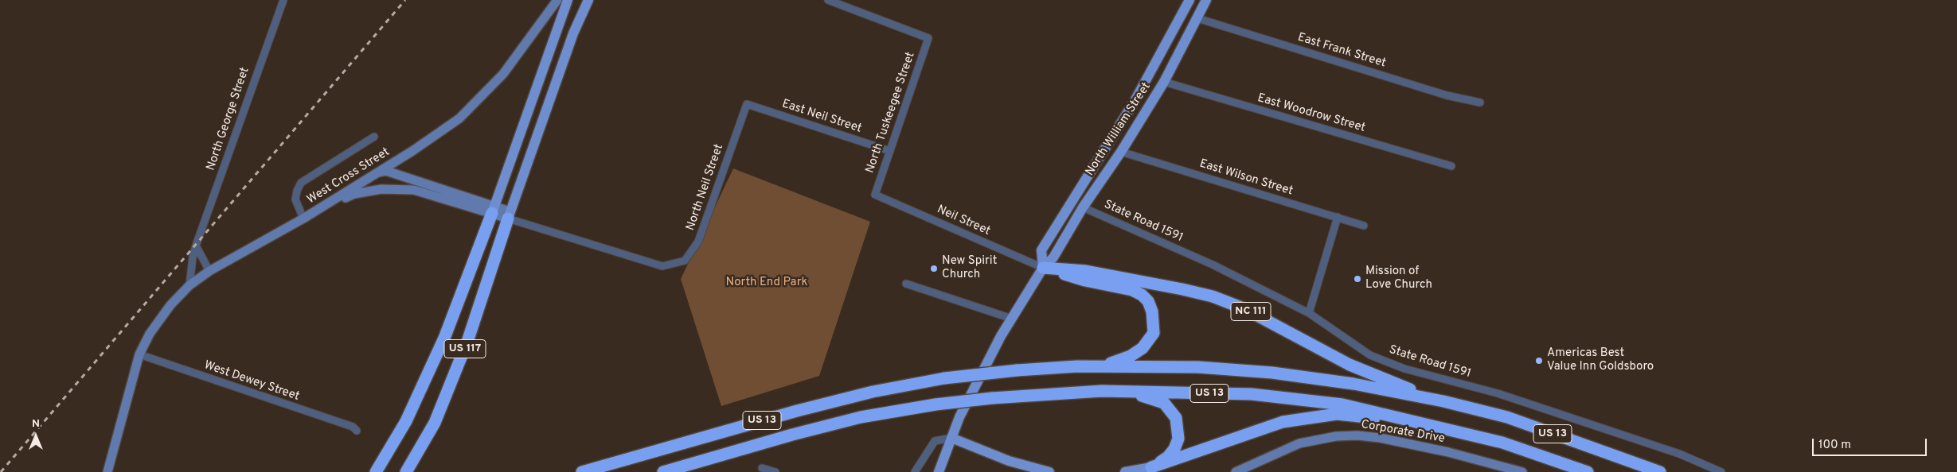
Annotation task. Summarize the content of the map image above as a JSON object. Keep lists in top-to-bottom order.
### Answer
{
  "streets": {
    "highway": ["NC 111", "US 117", "US 13"],
    "main road": ["North William Street", "West Cross Street", "Corporate Drive"],
    "street": [
      "East Frank Street",
      "North Tuskeegee Street",
      "East Woodrow Street",
      "East Neil Street",
      "North George Street",
      "East Wilson Street",
      "North Neil Street",
      "Neil Street",
      "State Road 1591",
      "West Dewey Street"
    ]
  },
  "crossings": [
    ["East Frank Street", "North William Street"],
    ["North Tuskeegee Street", "East Neil Street"],
    ["North Tuskeegee Street", "Neil Street"],
    ["East Woodrow Street", "North William Street"],
    ["East Neil Street", "North Neil Street"],
    ["North William Street", "East Wilson Street"],
    ["North William Street", "Neil Street"],
    ["North William Street", "State Road 1591"],
    ["North William Street", "NC 111"],
    ["West Cross Street", "North Neil Street"],
    ["West Cross Street", "US 117"],
    ["Neil Street", "NC 111"],
    ["NC 111", "US 13"]
  ],
  "parks": ["North End Park"],
  "places": ["New Spirit Church", "Mission of Love Church", "Americas Best Value Inn Goldsboro"],
  "scale_bar": "100 m",
  "north": "top"
}
